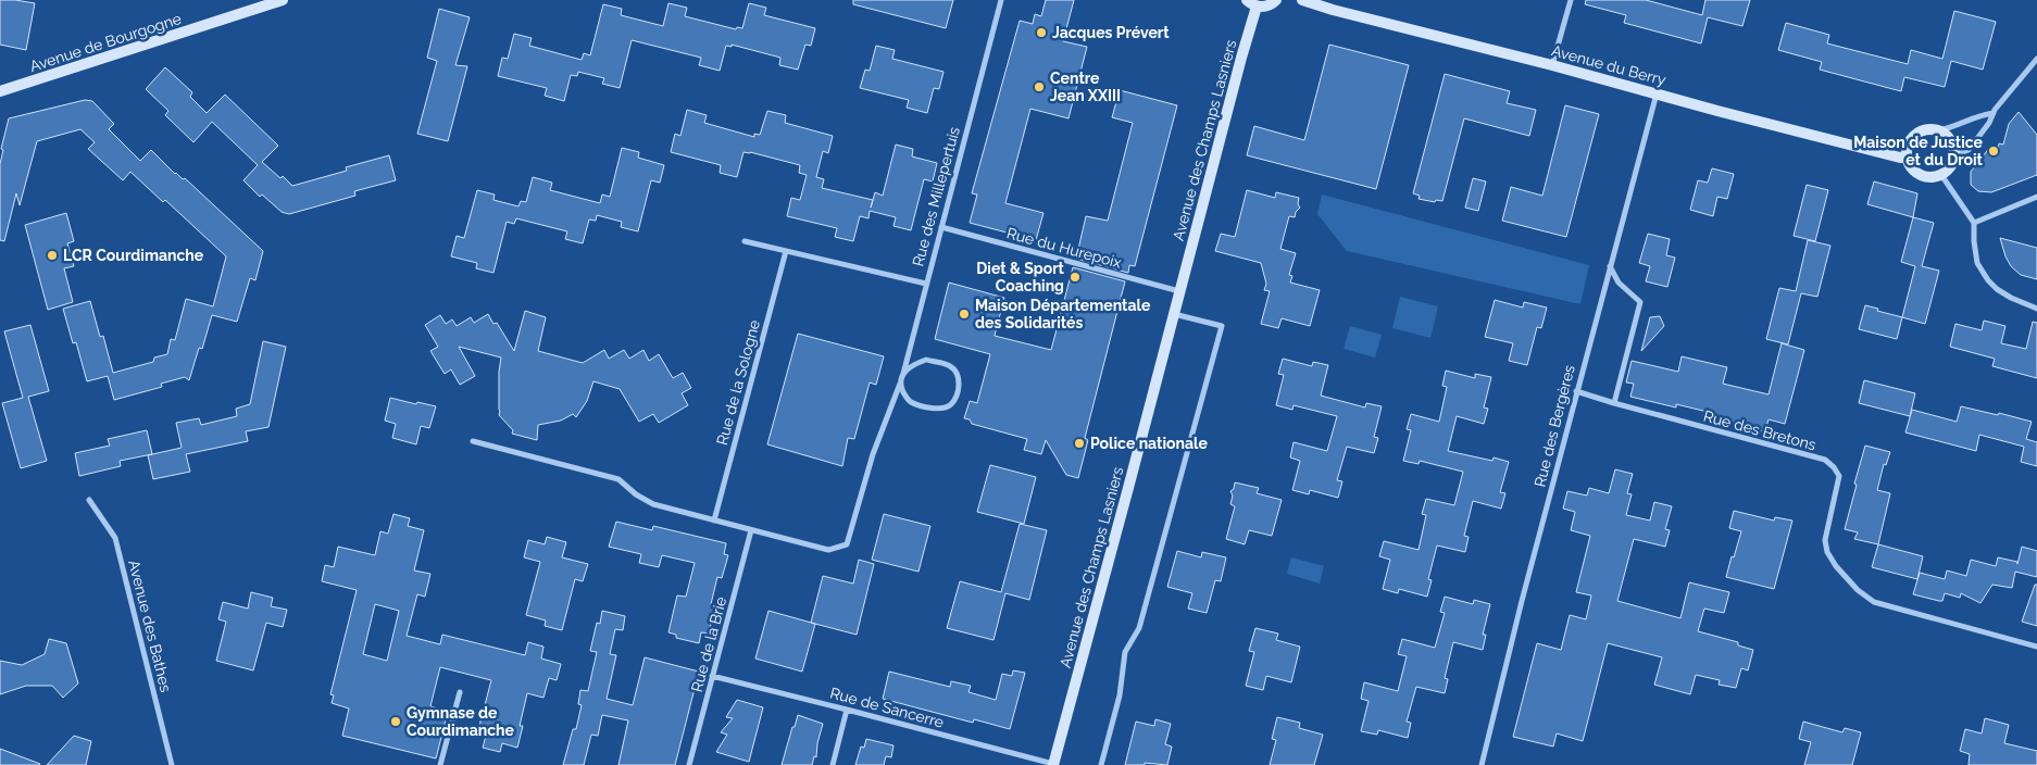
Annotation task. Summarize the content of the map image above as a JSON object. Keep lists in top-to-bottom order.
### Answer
{
  "streets": {
    "street": [
      "Avenue de Bourgogne",
      "Avenue du Berry",
      "Avenue des Champs Lasniers",
      "Rue des Millepertuis",
      "Rue du Hurepoix",
      "Rue de la Sologne",
      "Rue des Bergères",
      "Rue des Bretons",
      "Avenue des Bathes",
      "Rue de la Brie",
      "Rue de Sancerre"
    ]
  },
  "crossings": [
    ["Avenue du Berry", "Rue des Bergères"],
    ["Avenue des Champs Lasniers", "Rue du Hurepoix"],
    ["Avenue des Champs Lasniers", "Rue de Sancerre"],
    ["Rue des Millepertuis", "Rue du Hurepoix"],
    ["Rue des Millepertuis", "Rue de la Sologne"],
    ["Rue des Bergères", "Rue des Bretons"],
    ["Rue de la Brie", "Rue de Sancerre"]
  ],
  "places": [
    "Jacques Prévert",
    "Centre Jean XXIII",
    "Maison de Justice et du Droit",
    "LCR Courdimanche",
    "Diet & Sport Coaching",
    "Maison Départementale des Solidarités",
    "Police nationale",
    "Gymnase de Courdimanche"
  ]
}
